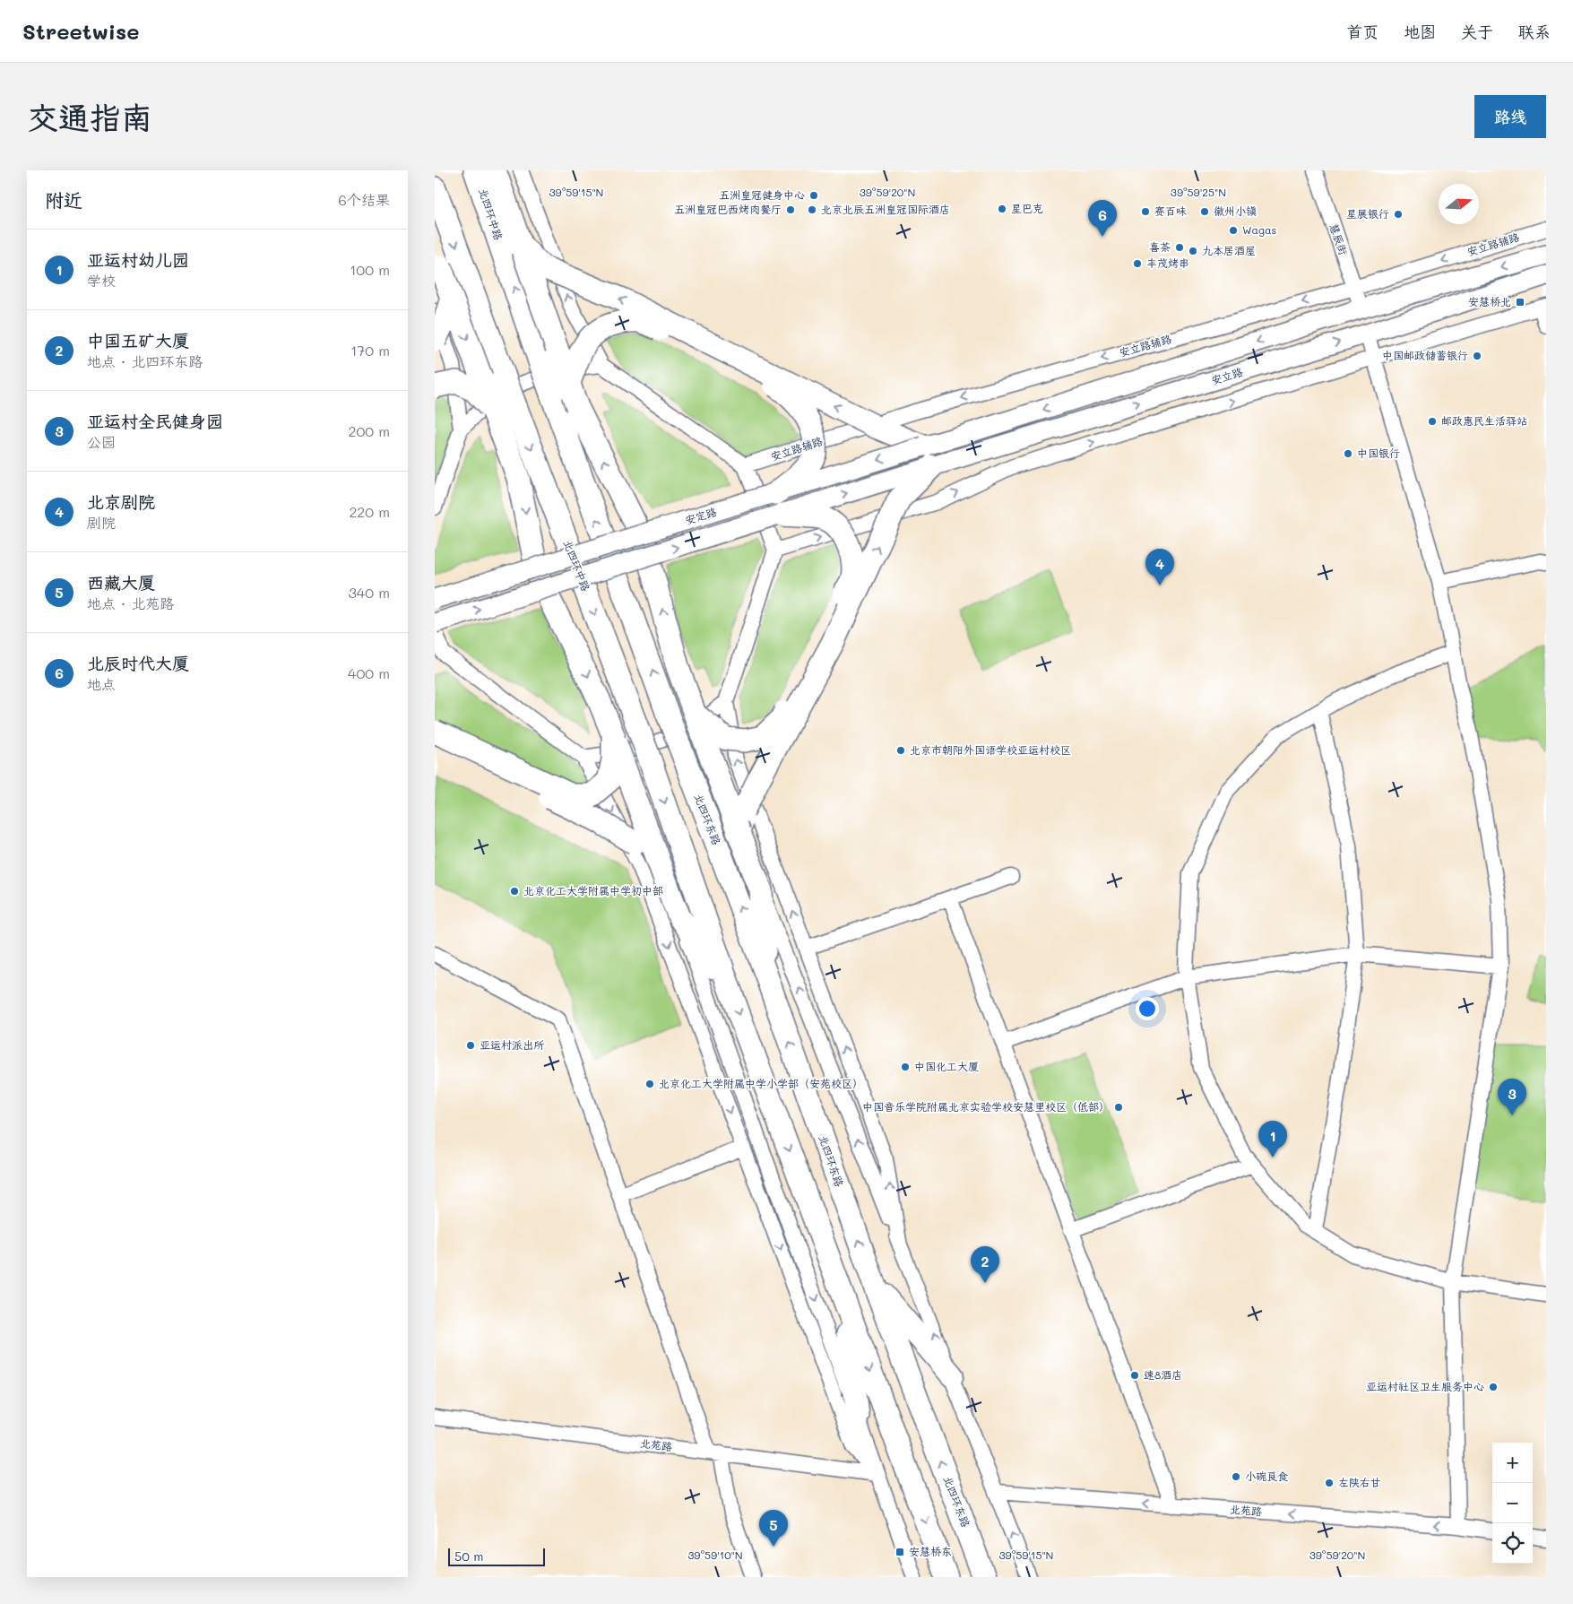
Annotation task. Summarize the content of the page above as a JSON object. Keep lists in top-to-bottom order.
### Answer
{
  "streets": {
    "highway": ["北四环中路", "北四环东路"],
    "main road": ["安立路", "安定路"],
    "street": ["慧辰街", "安立路辅路", "北苑路"]
  },
  "crossings": [
    ["北四环中路", "北四环东路"],
    ["慧辰街", "安立路辅路"],
    ["慧辰街", "安定路"],
    ["安立路", "安定路"]
  ],
  "one_way": ["安立路", "北苑路"],
  "places": {
    "other": [
      "五洲皇冠健身中心",
      "星巴克",
      "五洲皇冠巴西烤肉餐厅",
      "北京北辰五洲皇冠国际酒店",
      "赛百味",
      "徽州小镇",
      "星展银行",
      "Wagas",
      "喜茶",
      "九本居酒屋",
      "丰茂烤串",
      "中国邮政储蓄银行",
      "邮政惠民生活驿站",
      "中国银行",
      "北京市朝阳外国语学校亚运村校区",
      "北京化工大学附属中学初中部",
      "亚运村派出所",
      "中国化工大厦",
      "北京化工大学附属中学小学部（安苑校区）",
      "中国音乐学院附属北京实验学校安慧里校区（低部）",
      "速8酒店",
      "亚运村社区卫生服务中心",
      "小碗良食",
      "左陕右甘"
    ],
    "transit": ["安慧桥北", "安慧桥东"]
  },
  "scale_bar": "50 m",
  "north": "right",
  "page": {
    "header": "Streetwise",
    "nav": [
      "首页",
      "地图",
      "关于",
      "联系"
    ],
    "buttons": "路线",
    "title": "交通指南",
    "heading": ["附近", "6个结果"],
    "pins": [
      "6",
      "4",
      "3",
      "1",
      "2",
      "5"
    ],
    "list": [
      {
        "mark": "1",
        "name": "亚运村幼儿园",
        "note": "学校",
        "value": "100 m"
      },
      {
        "mark": "2",
        "name": "中国五矿大厦",
        "note": "地点 · 北四环东路",
        "value": "170 m"
      },
      {
        "mark": "3",
        "name": "亚运村全民健身园",
        "note": "公园",
        "value": "200 m"
      },
      {
        "mark": "4",
        "name": "北京剧院",
        "note": "剧院",
        "value": "220 m"
      },
      {
        "mark": "5",
        "name": "西藏大厦",
        "note": "地点 · 北苑路",
        "value": "340 m"
      },
      {
        "mark": "6",
        "name": "北辰时代大厦",
        "note": "地点",
        "value": "400 m"
      }
    ],
    "map_buttons": ["+", "−"],
    "scale": "50 m"
  },
  "coordinates": [
    "39°59'15\"N",
    "39°59'20\"N",
    "39°59'25\"N",
    "39°59'10\"N"
  ]
}
